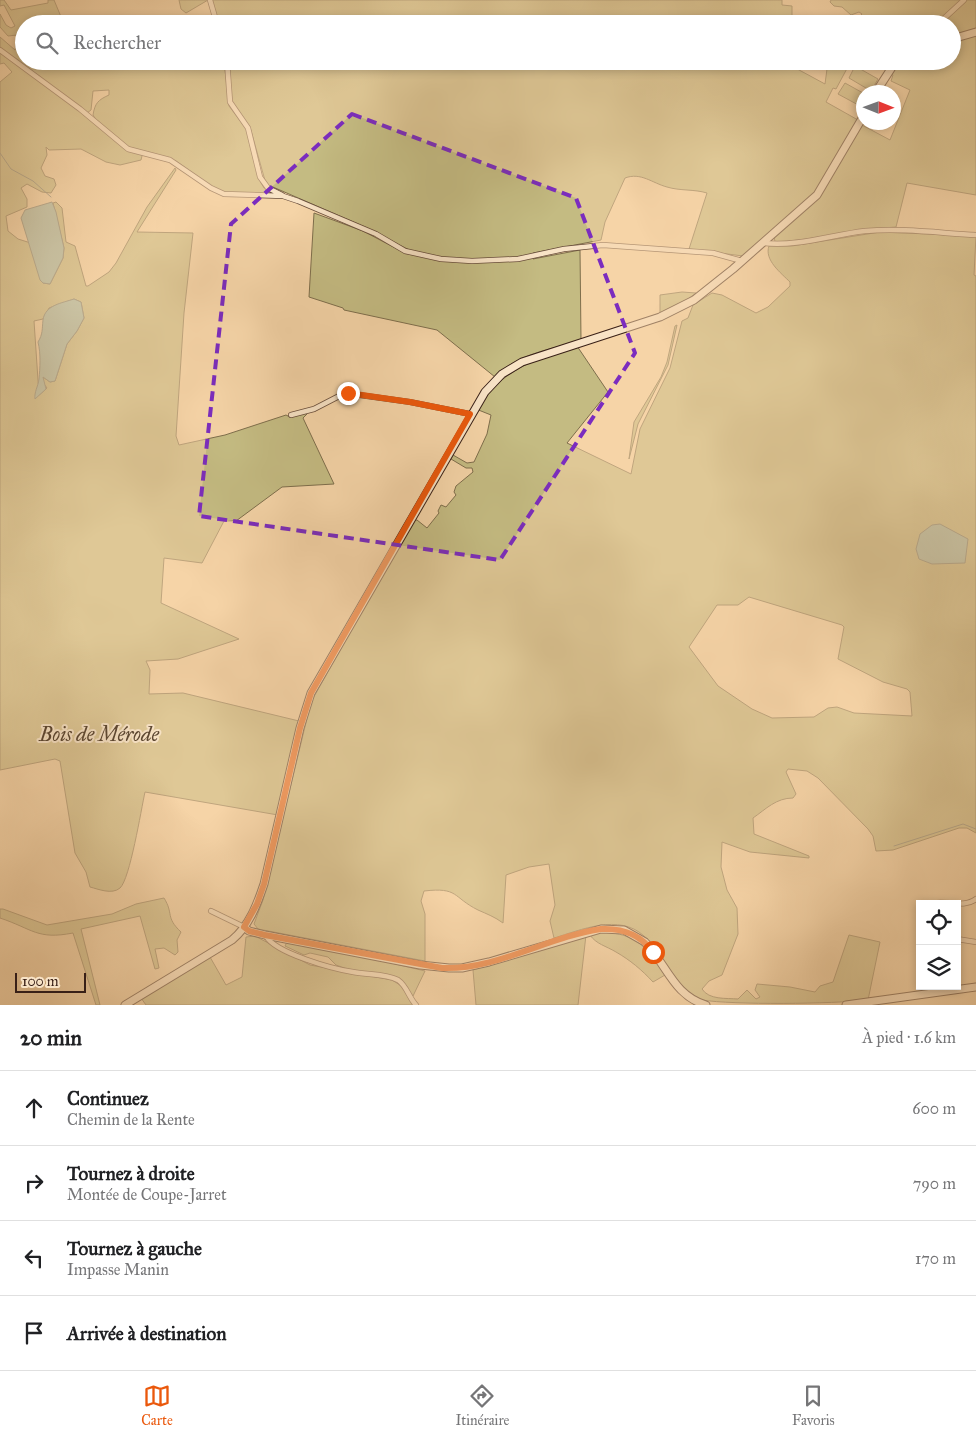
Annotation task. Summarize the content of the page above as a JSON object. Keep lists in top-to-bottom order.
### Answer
{
  "parks": ["Bois de Mérode"],
  "scale_bar": "100 m",
  "north": "right",
  "page": {
    "search": "Rechercher",
    "scale": "100 m",
    "heading": ["20 min", "À pied · 1.6 km"],
    "list": [
      ["Continuez", "Chemin de la Rente", "600 m"],
      ["Tournez à droite", "Montée de Coupe-Jarret", "790 m"],
      ["Tournez à gauche", "Impasse Manin", "170 m"],
      "Arrivée à destination"
    ],
    "nav": ["Carte", "Itinéraire", "Favoris"]
  }
}
